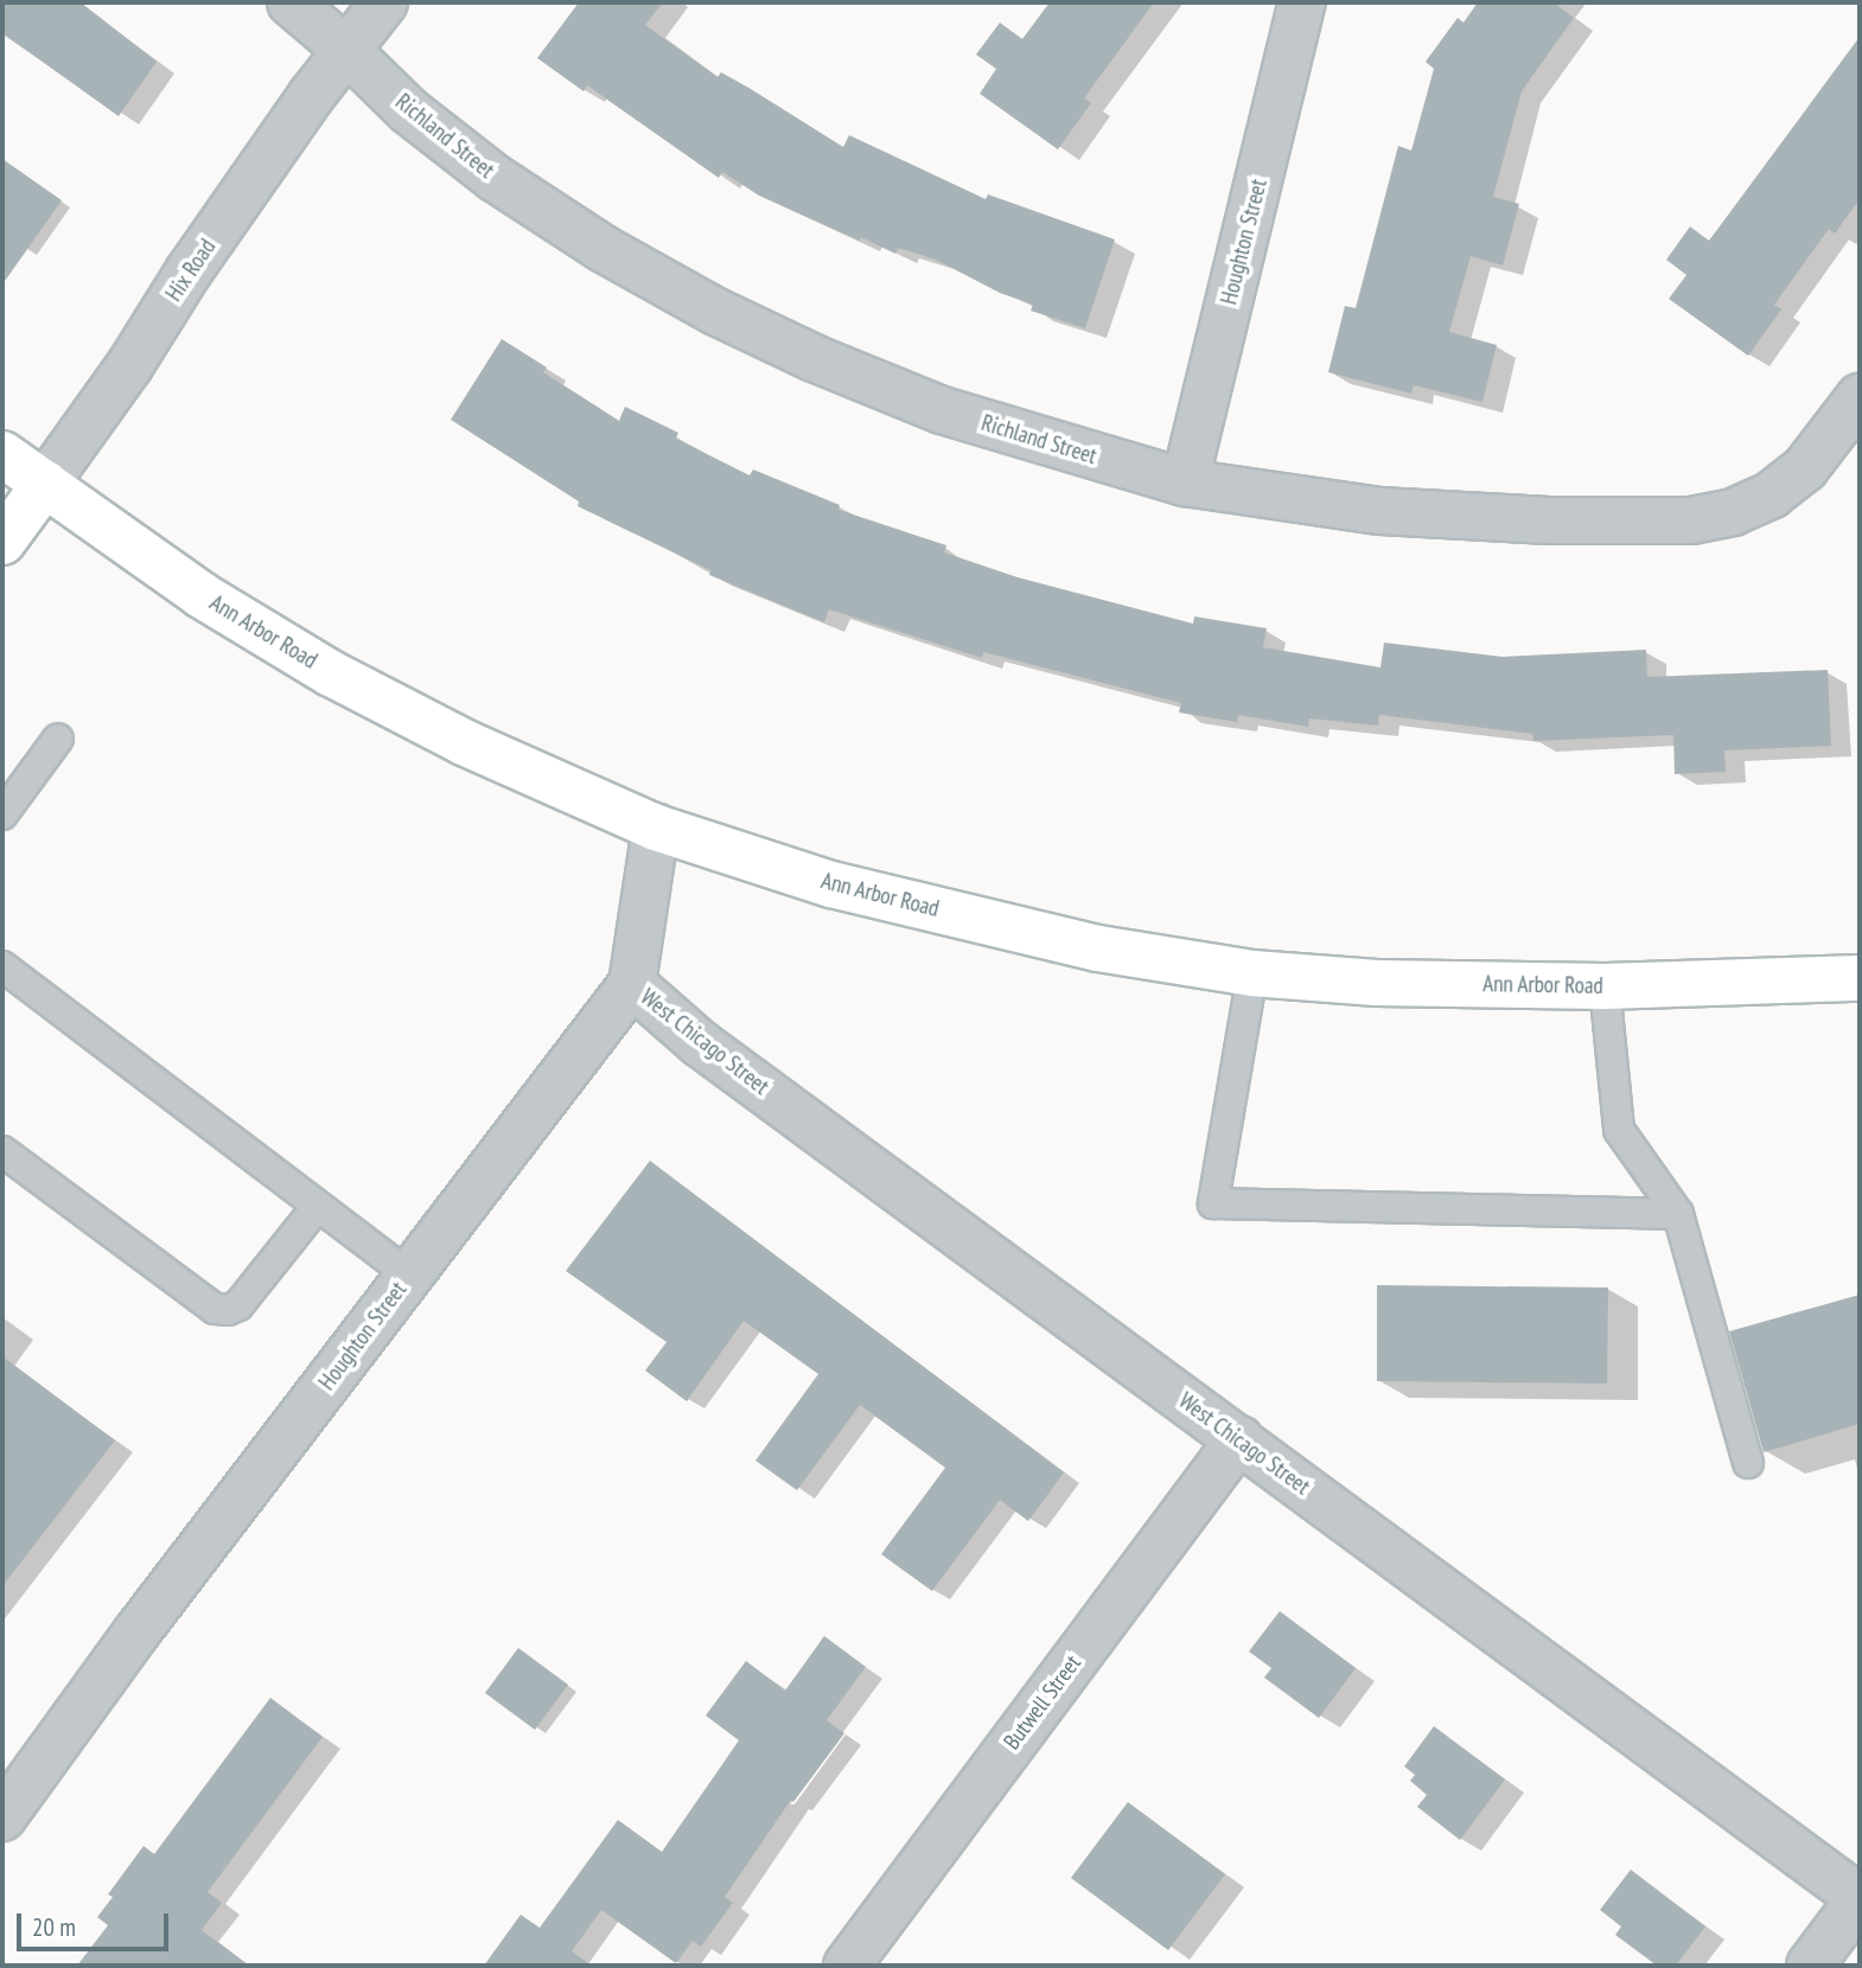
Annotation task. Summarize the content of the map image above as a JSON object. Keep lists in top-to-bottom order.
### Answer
{
  "streets": {
    "main road": ["Hix Road", "Ann Arbor Road"],
    "street": [
      "Richland Street",
      "Houghton Street",
      "West Chicago Street",
      "Butwell Street"
    ]
  },
  "crossings": [
    ["Richland Street", "Houghton Street"],
    ["Richland Street", "Hix Road"],
    ["Houghton Street", "Ann Arbor Road"],
    ["Houghton Street", "West Chicago Street"],
    ["Hix Road", "Ann Arbor Road"],
    ["West Chicago Street", "Butwell Street"]
  ],
  "scale_bar": "20 m"
}
